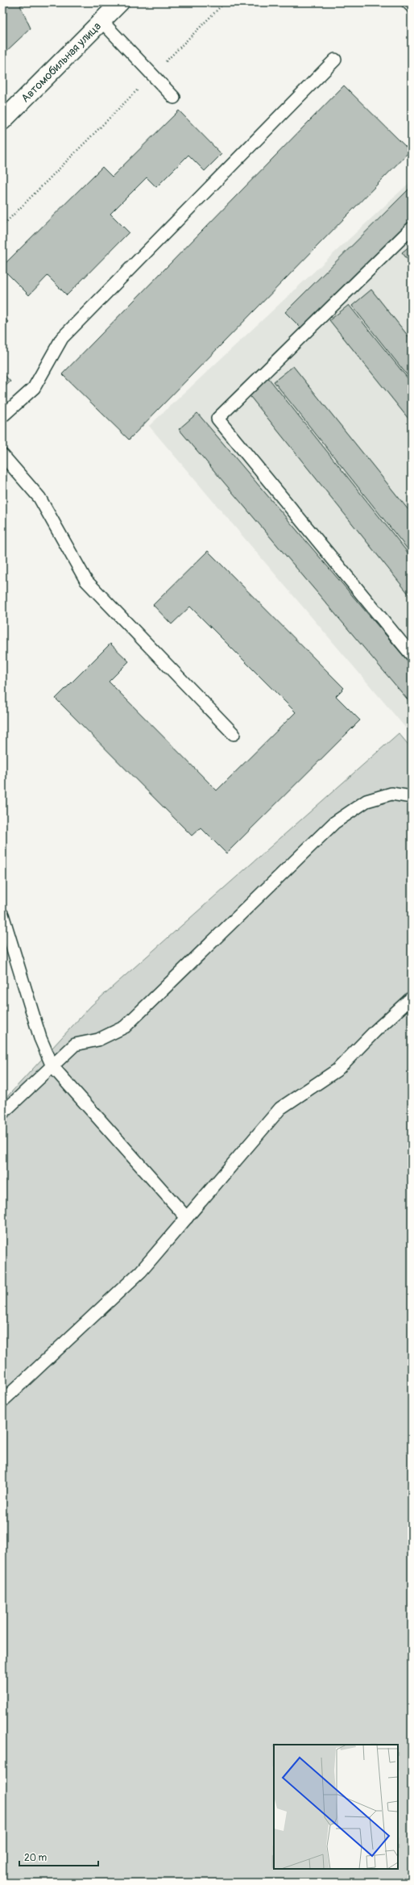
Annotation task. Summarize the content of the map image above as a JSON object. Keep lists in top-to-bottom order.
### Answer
{
  "streets": {
    "street": ["Автомобильная улица"]
  },
  "scale_bar": "20 m"
}
